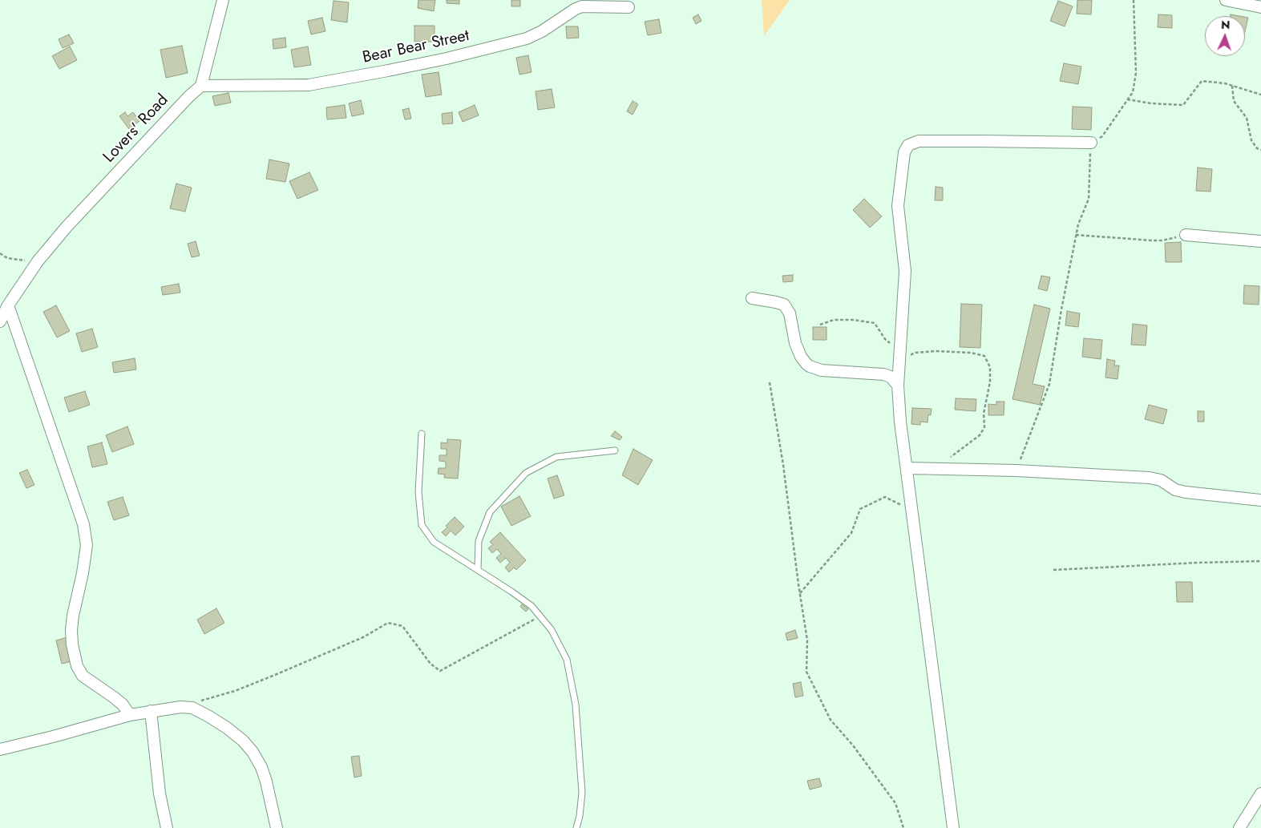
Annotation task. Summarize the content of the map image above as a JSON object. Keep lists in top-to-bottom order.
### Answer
{
  "streets": {
    "street": ["Bear Bear Street", "Lovers' Road"]
  },
  "crossings": [
    ["Bear Bear Street", "Lovers' Road"]
  ],
  "north": "top"
}
